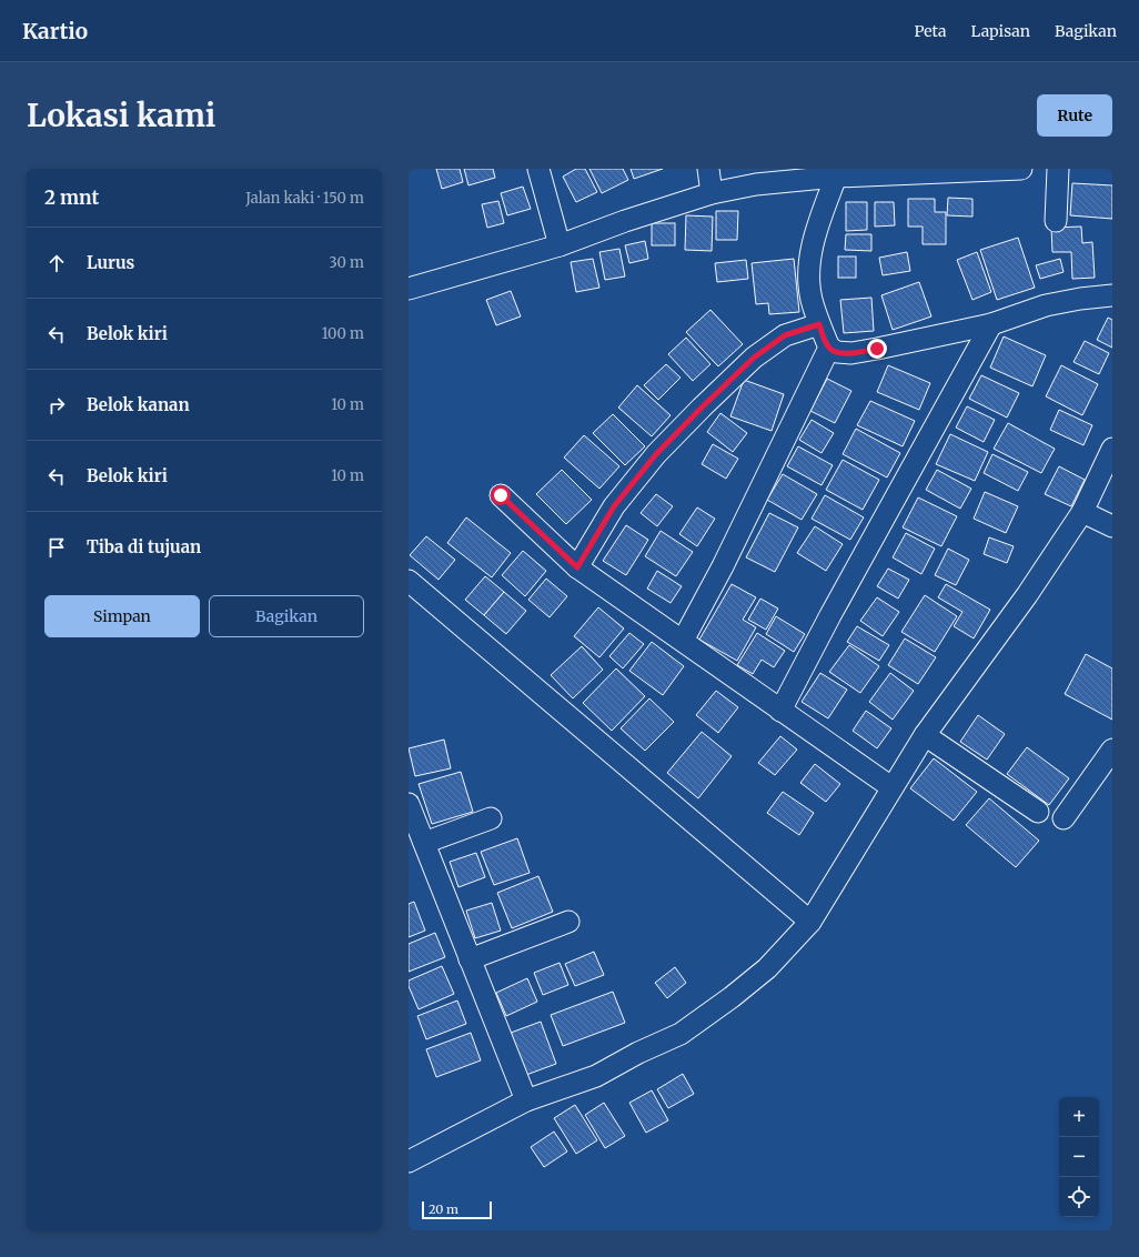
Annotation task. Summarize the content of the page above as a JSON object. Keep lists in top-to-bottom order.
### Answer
{
  "scale_bar": "20 m",
  "page": {
    "header": "Kartio",
    "nav": ["Peta", "Lapisan", "Bagikan"],
    "buttons": [
      "Rute",
      ["Simpan", "Bagikan"]
    ],
    "title": "Lokasi kami",
    "heading": ["2 mnt", "Jalan kaki · 150 m"],
    "list": [
      ["Lurus", "30 m"],
      ["Belok kiri", "100 m"],
      ["Belok kanan", "10 m"],
      ["Belok kiri", "10 m"],
      "Tiba di tujuan"
    ],
    "map_buttons": ["+", "−"],
    "scale": "20 m"
  }
}
